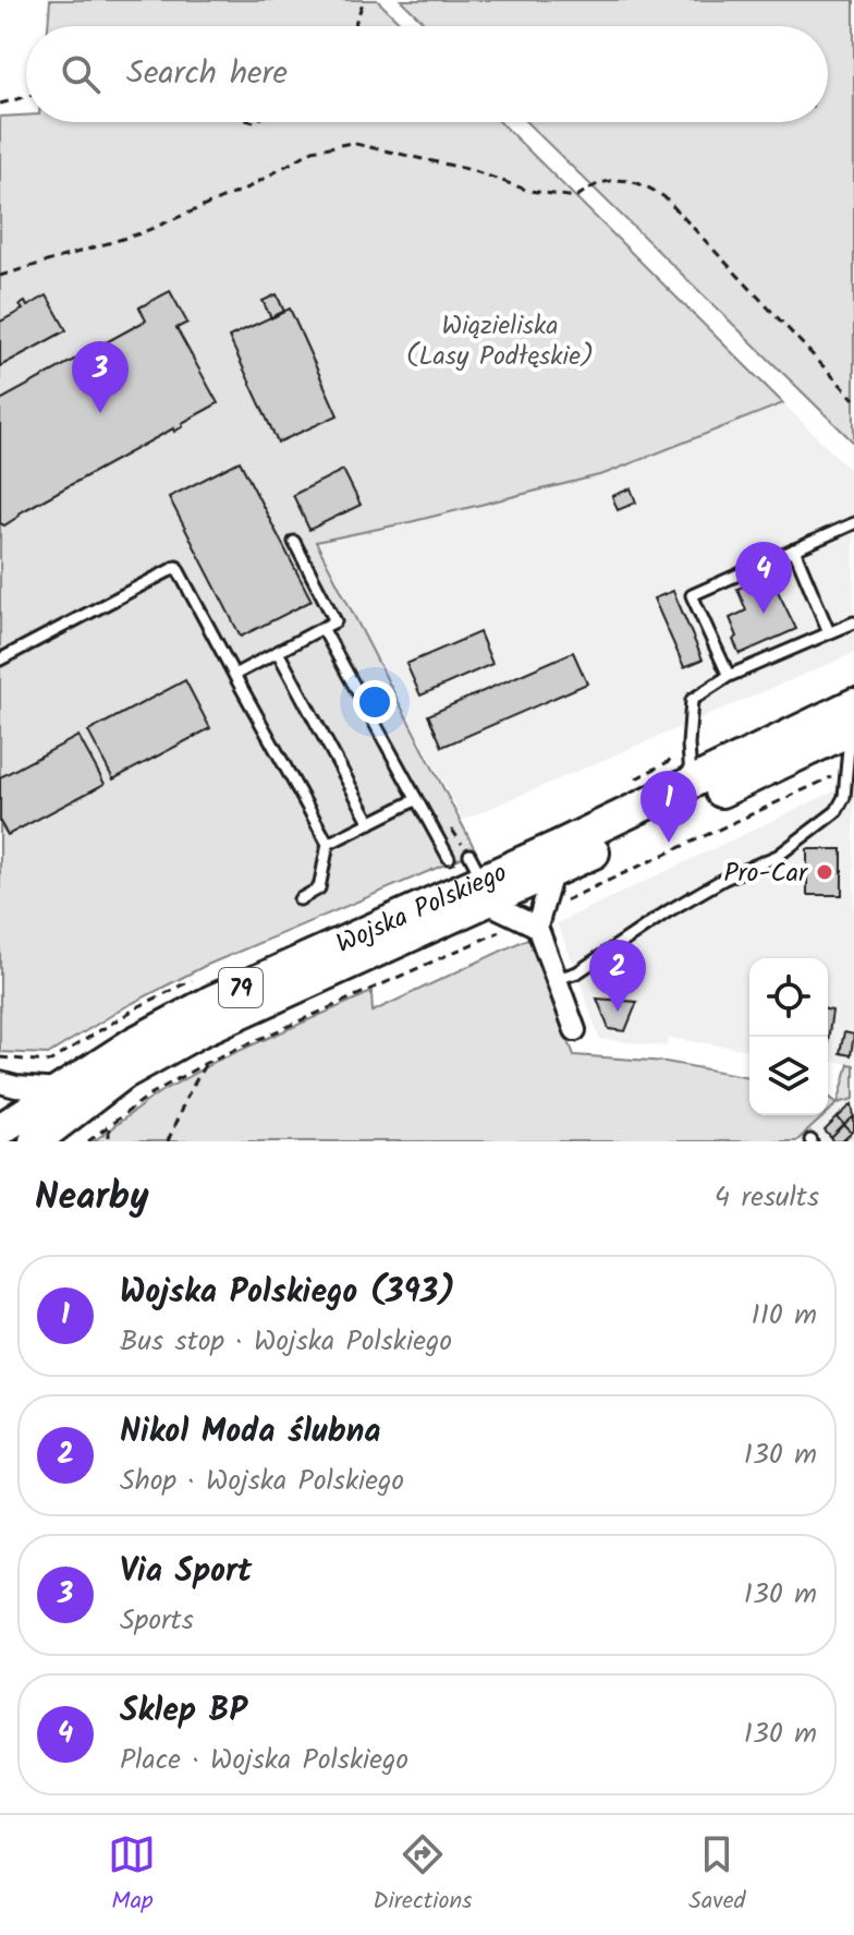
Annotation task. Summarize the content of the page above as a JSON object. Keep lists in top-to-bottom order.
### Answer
{
  "streets": {
    "main road": ["Wojska Polskiego", "79"]
  },
  "parks": ["Wiązieliska (Lasy Podłęskie)"],
  "places": ["Pro-Car"],
  "page": {
    "search": "Search here",
    "pins": [
      "3",
      "4",
      "1",
      "2"
    ],
    "heading": ["Nearby", "4 results"],
    "list": [
      {
        "mark": "1",
        "name": "Wojska Polskiego (393)",
        "note": "Bus stop · Wojska Polskiego",
        "value": "110 m"
      },
      {
        "mark": "2",
        "name": "Nikol Moda ślubna",
        "note": "Shop · Wojska Polskiego",
        "value": "130 m"
      },
      {
        "mark": "3",
        "name": "Via Sport",
        "note": "Sports",
        "value": "130 m"
      },
      {
        "mark": "4",
        "name": "Sklep BP",
        "note": "Place · Wojska Polskiego",
        "value": "130 m"
      }
    ],
    "nav": ["Map", "Directions", "Saved"]
  }
}
